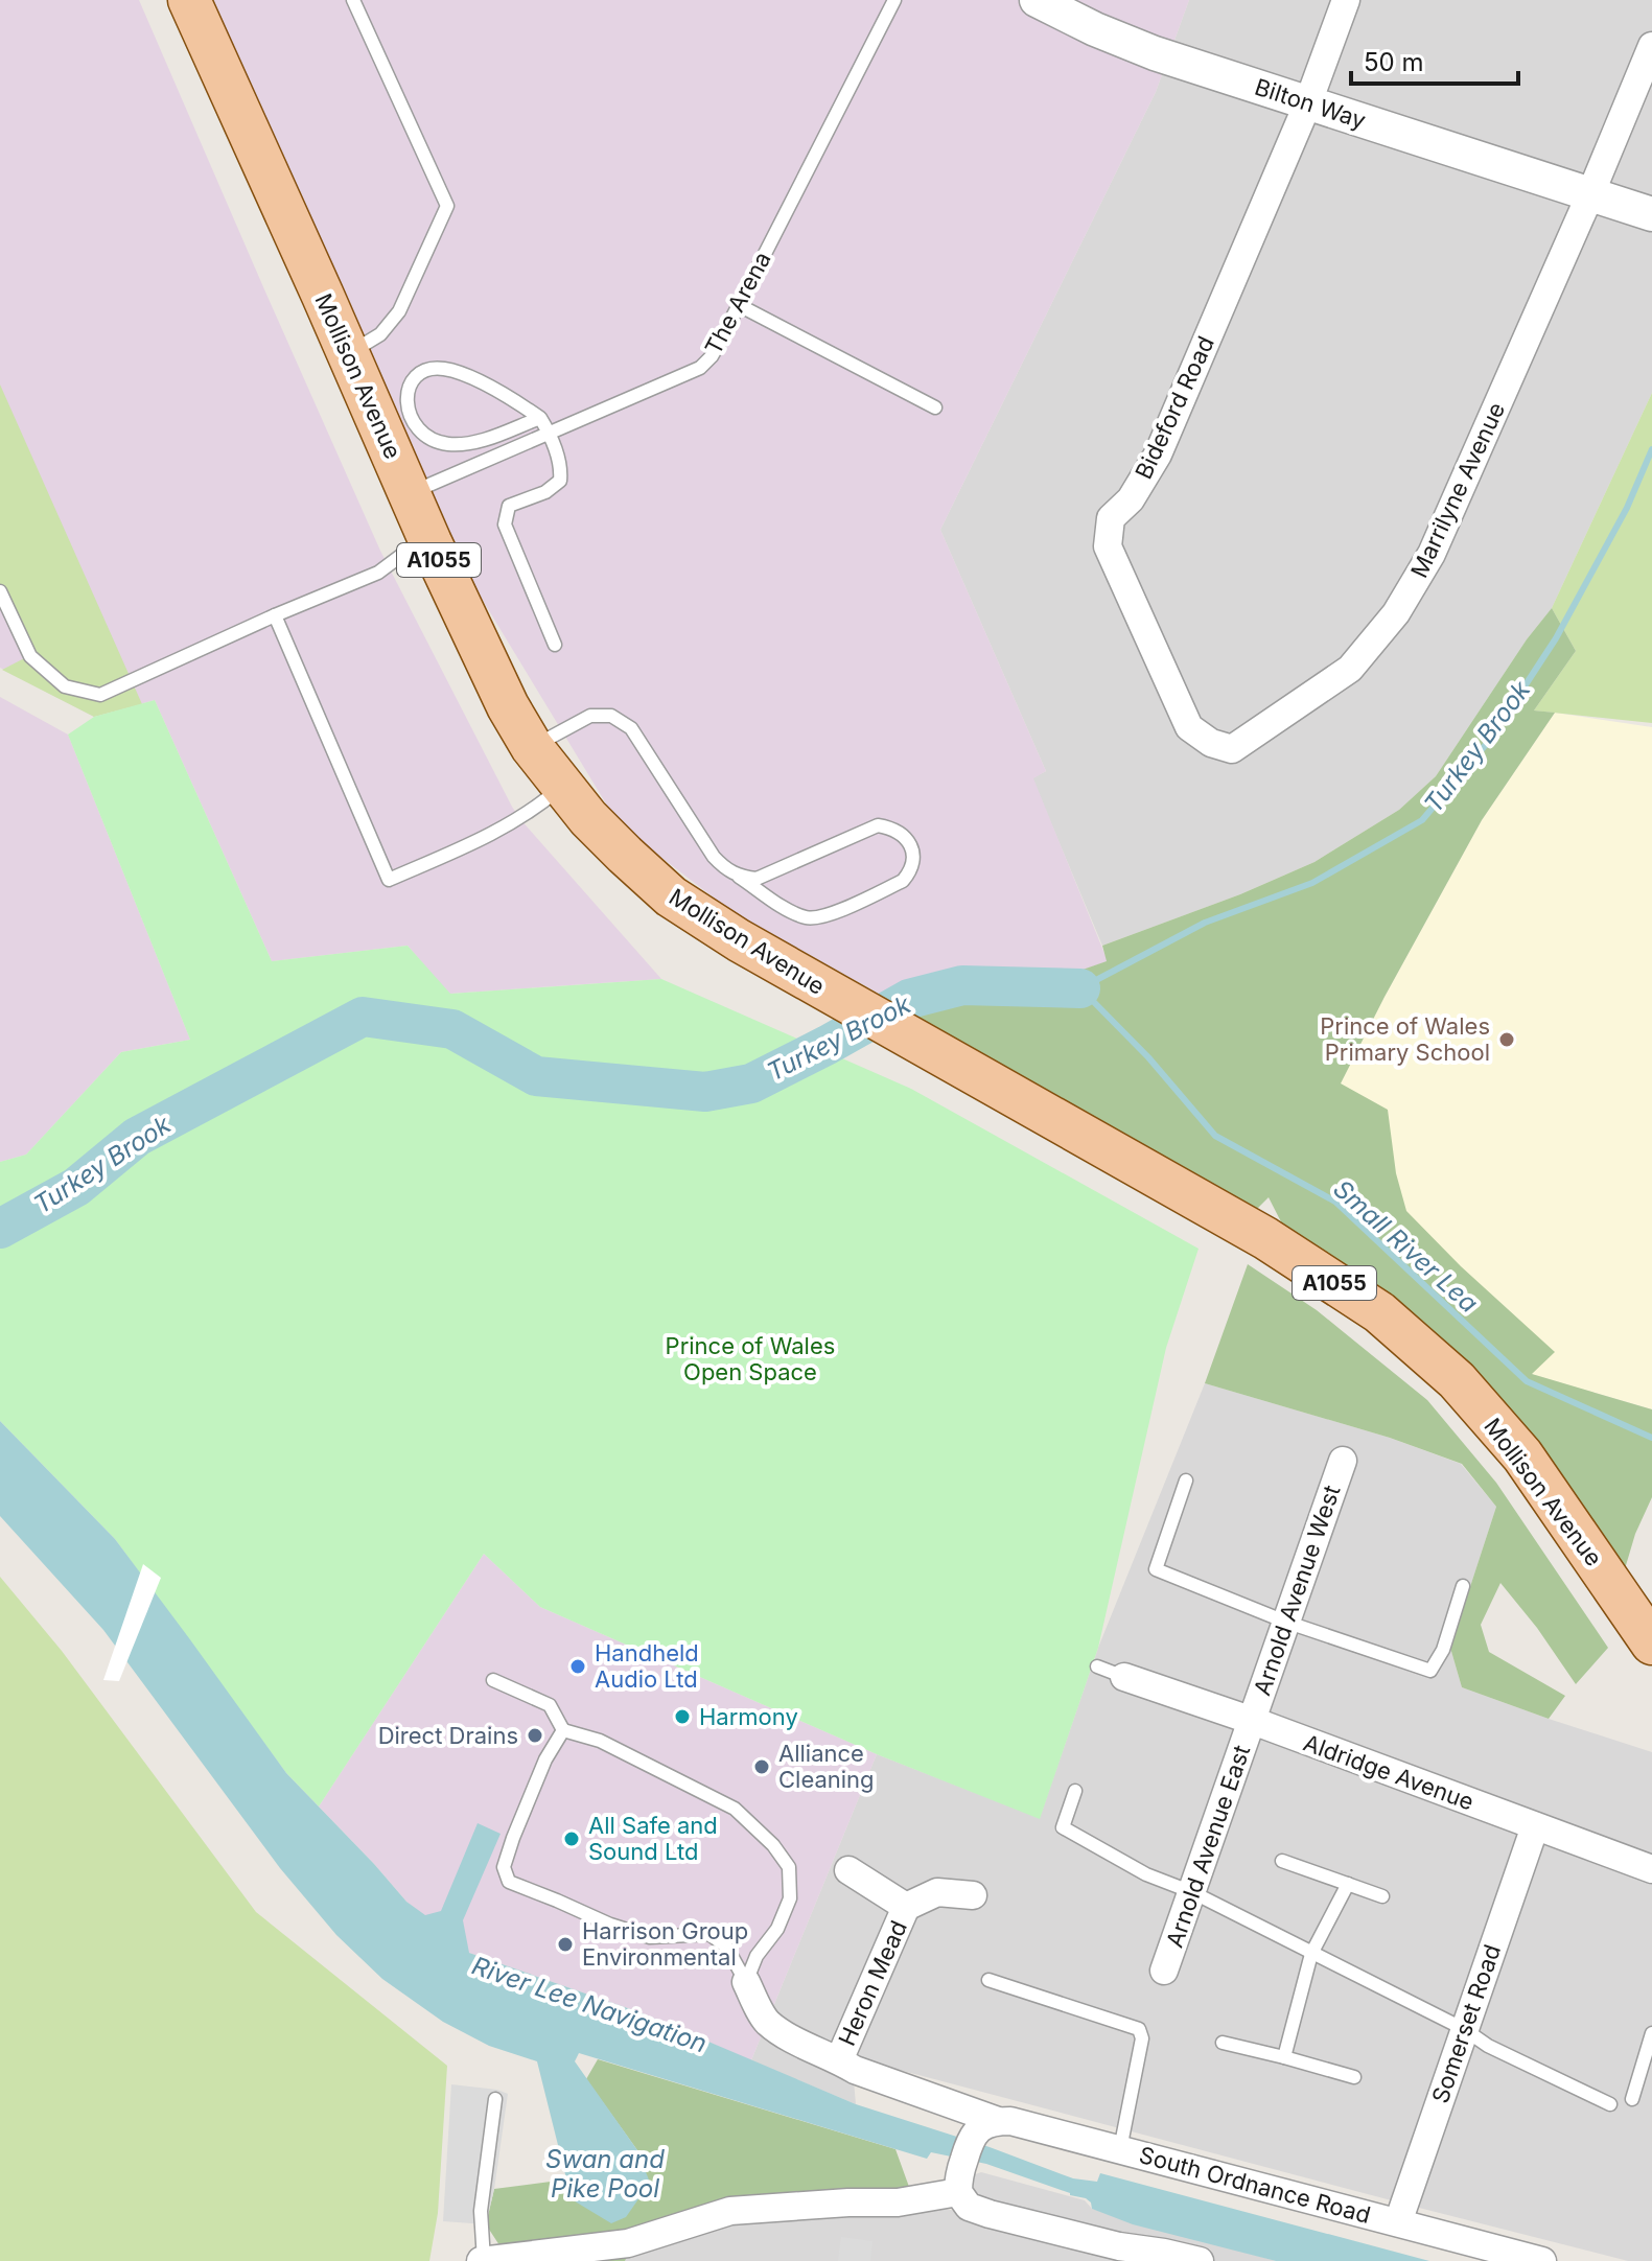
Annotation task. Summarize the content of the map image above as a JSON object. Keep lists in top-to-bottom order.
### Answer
{
  "streets": {
    "main road": ["Mollison Avenue", "A1055"],
    "street": [
      "Bilton Way",
      "Bideford Road",
      "Marrilyne Avenue",
      "Arnold Avenue West",
      "Aldridge Avenue",
      "Arnold Avenue East",
      "Heron Mead",
      "Somerset Road",
      "South Ordnance Road"
    ],
    "lane": ["The Arena"]
  },
  "crossings": [
    ["Bilton Way", "Bideford Road"],
    ["Bilton Way", "Marrilyne Avenue"],
    ["The Arena", "Mollison Avenue"],
    ["Bideford Road", "Marrilyne Avenue"],
    ["Arnold Avenue West", "Aldridge Avenue"],
    ["Arnold Avenue West", "Arnold Avenue East"],
    ["Aldridge Avenue", "Arnold Avenue East"],
    ["Aldridge Avenue", "Somerset Road"],
    ["Heron Mead", "South Ordnance Road"],
    ["Somerset Road", "South Ordnance Road"]
  ],
  "water": [
    "Turkey Brook",
    "Small River Lea",
    "River Lee Navigation",
    "Swan and Pike Pool"
  ],
  "parks": ["Prince of Wales Open Space"],
  "places": [
    "Prince of Wales Primary School",
    "Handheld Audio Ltd",
    "Harmony",
    "Direct Drains",
    "Alliance Cleaning",
    "All Safe and Sound Ltd",
    "Harrison Group Environmental"
  ],
  "scale_bar": "50 m"
}
